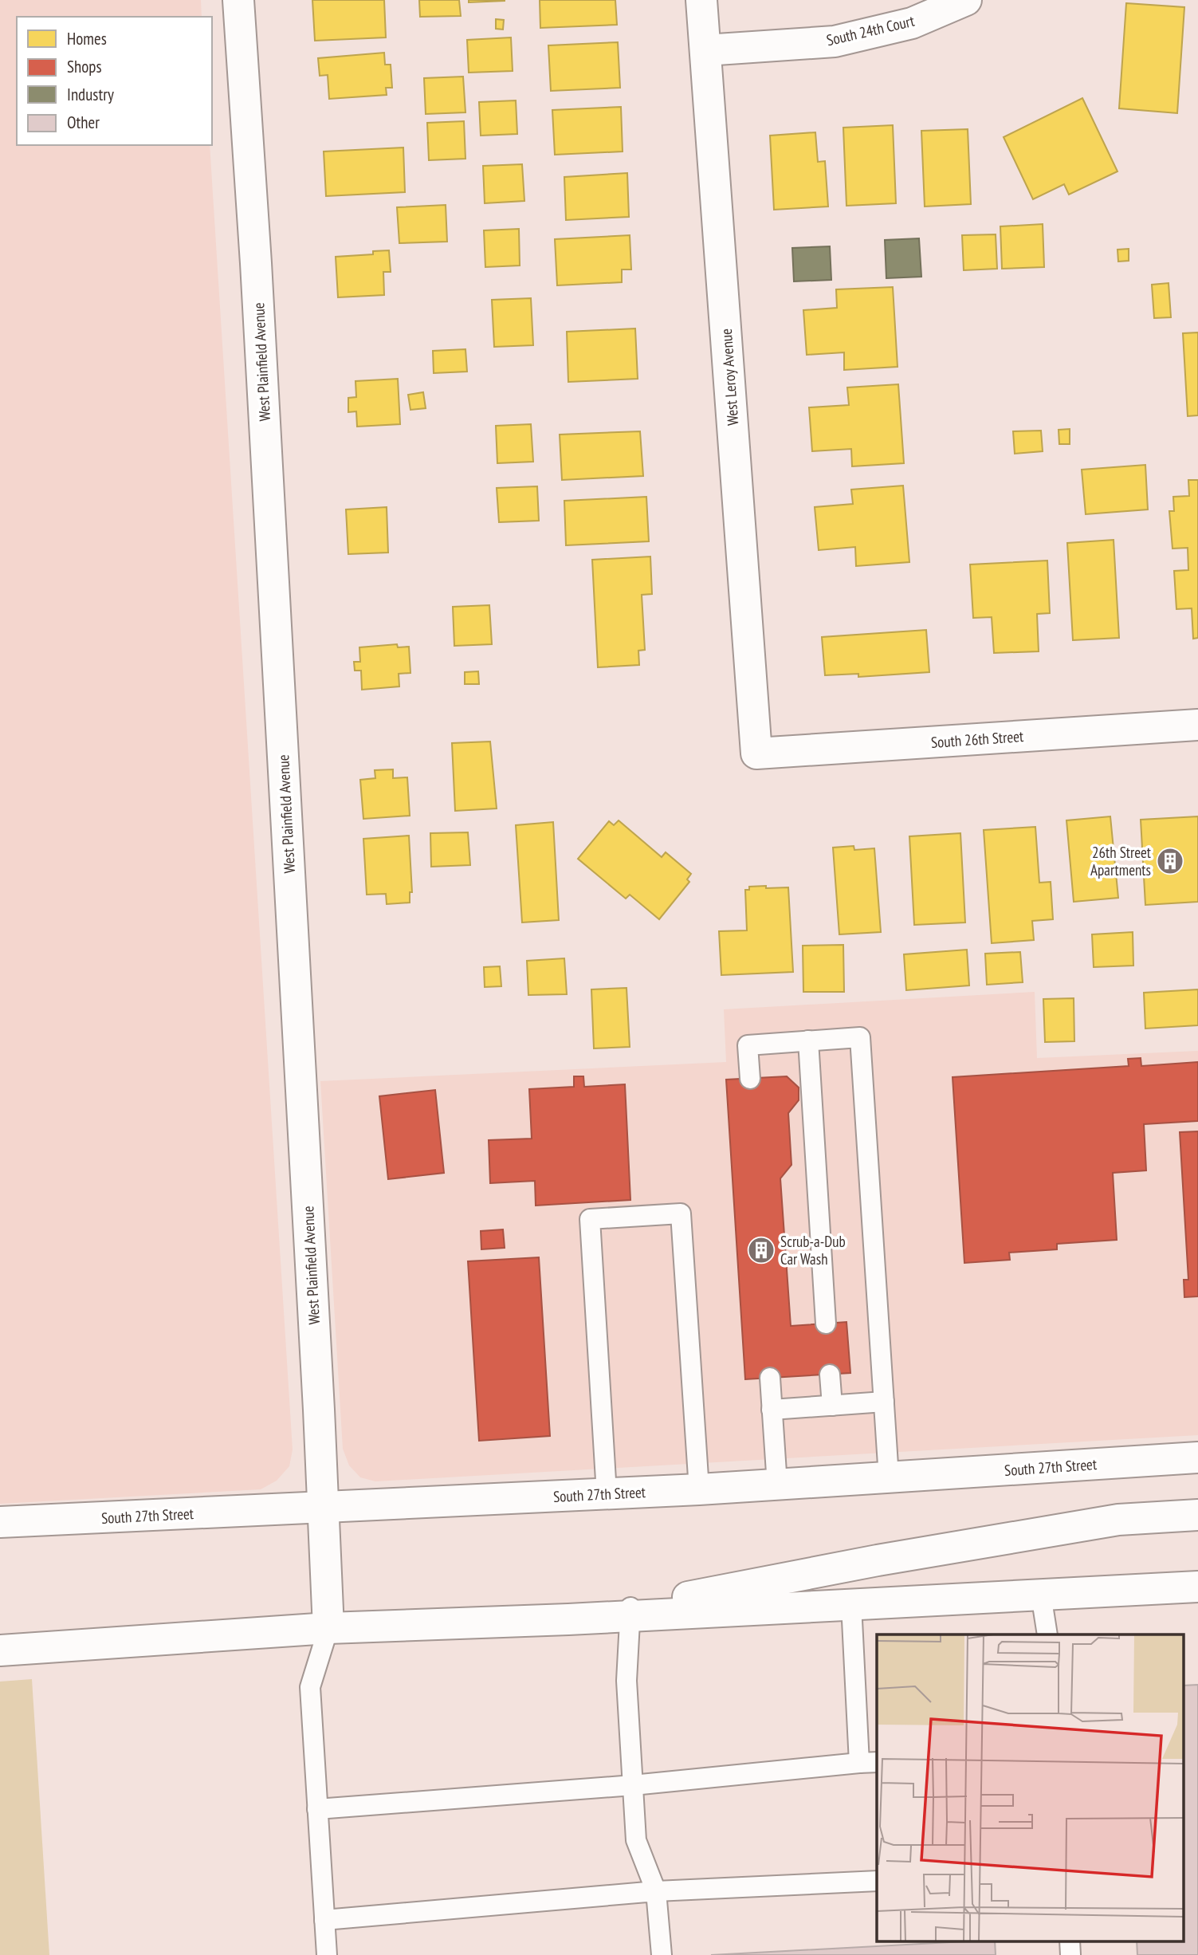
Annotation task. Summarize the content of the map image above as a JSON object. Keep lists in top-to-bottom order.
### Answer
{
  "streets": {
    "street": [
      "South 24th Court",
      "West Plainfield Avenue",
      "West Leroy Avenue",
      "South 26th Street",
      "South 27th Street"
    ]
  },
  "crossings": [
    ["South 24th Court", "West Leroy Avenue"],
    ["West Plainfield Avenue", "South 27th Street"],
    ["West Leroy Avenue", "South 26th Street"]
  ],
  "places": {
    "building": ["26th Street Apartments", "Scrub-a-Dub Car Wash"]
  },
  "legend": [
    "Homes",
    "Shops",
    "Industry",
    "Other"
  ]
}
